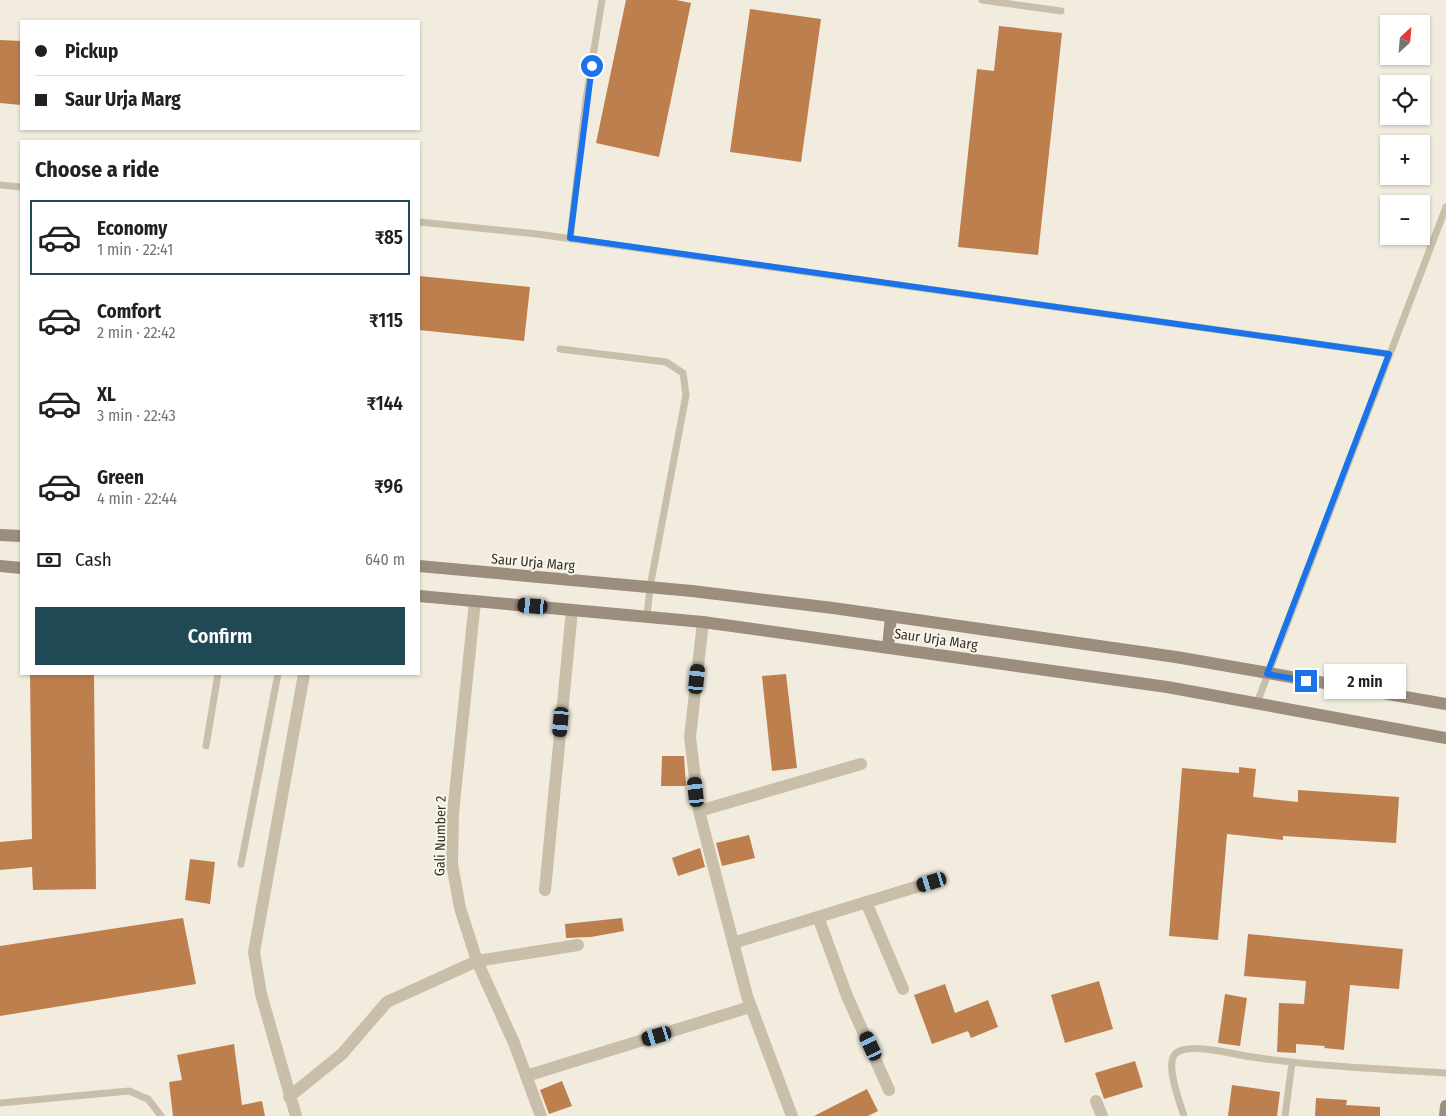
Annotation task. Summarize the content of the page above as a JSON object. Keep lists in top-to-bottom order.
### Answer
{
  "streets": {
    "street": ["Saur Urja Marg", "Gali Number 2"]
  },
  "crossings": [
    ["Saur Urja Marg", "Gali Number 2"]
  ],
  "north": "top right",
  "page": {
    "map_buttons": ["+", "−"],
    "banner": ["Pickup", "Saur Urja Marg"],
    "heading": "Choose a ride",
    "list": [
      {
        "name": "Economy",
        "note": "1 min · 22:41",
        "value": "₹85"
      },
      {
        "name": "Comfort",
        "note": "2 min · 22:42",
        "value": "₹115"
      },
      {
        "name": "XL",
        "note": "3 min · 22:43",
        "value": "₹144"
      },
      {
        "name": "Green",
        "note": "4 min · 22:44",
        "value": "₹96"
      }
    ],
    "pay": ["Cash", "640 m"],
    "buttons": "Confirm",
    "bubble": "2 min"
  }
}
